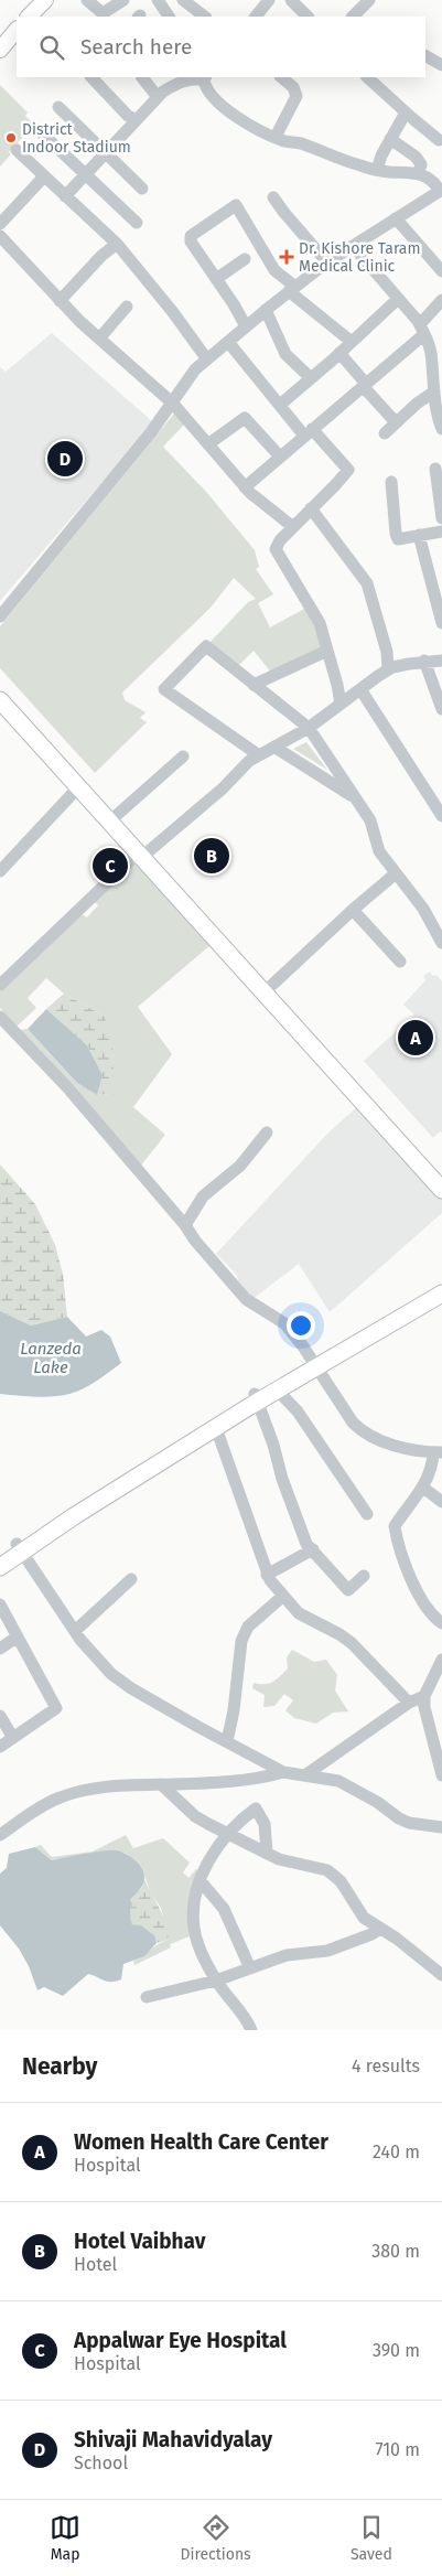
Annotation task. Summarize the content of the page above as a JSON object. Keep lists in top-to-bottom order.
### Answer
{
  "water": ["Lanzeda Lake"],
  "places": {
    "other": ["District Indoor Stadium"],
    "health": ["Dr. Kishore Taram Medical Clinic"]
  },
  "page": {
    "search": "Search here",
    "pins": [
      "D",
      "B",
      "C",
      "A"
    ],
    "heading": ["Nearby", "4 results"],
    "list": [
      {
        "mark": "A",
        "name": "Women Health Care Center",
        "note": "Hospital",
        "value": "240 m"
      },
      {
        "mark": "B",
        "name": "Hotel Vaibhav",
        "note": "Hotel",
        "value": "380 m"
      },
      {
        "mark": "C",
        "name": "Appalwar Eye Hospital",
        "note": "Hospital",
        "value": "390 m"
      },
      {
        "mark": "D",
        "name": "Shivaji Mahavidyalay",
        "note": "School",
        "value": "710 m"
      }
    ],
    "nav": ["Map", "Directions", "Saved"]
  }
}
